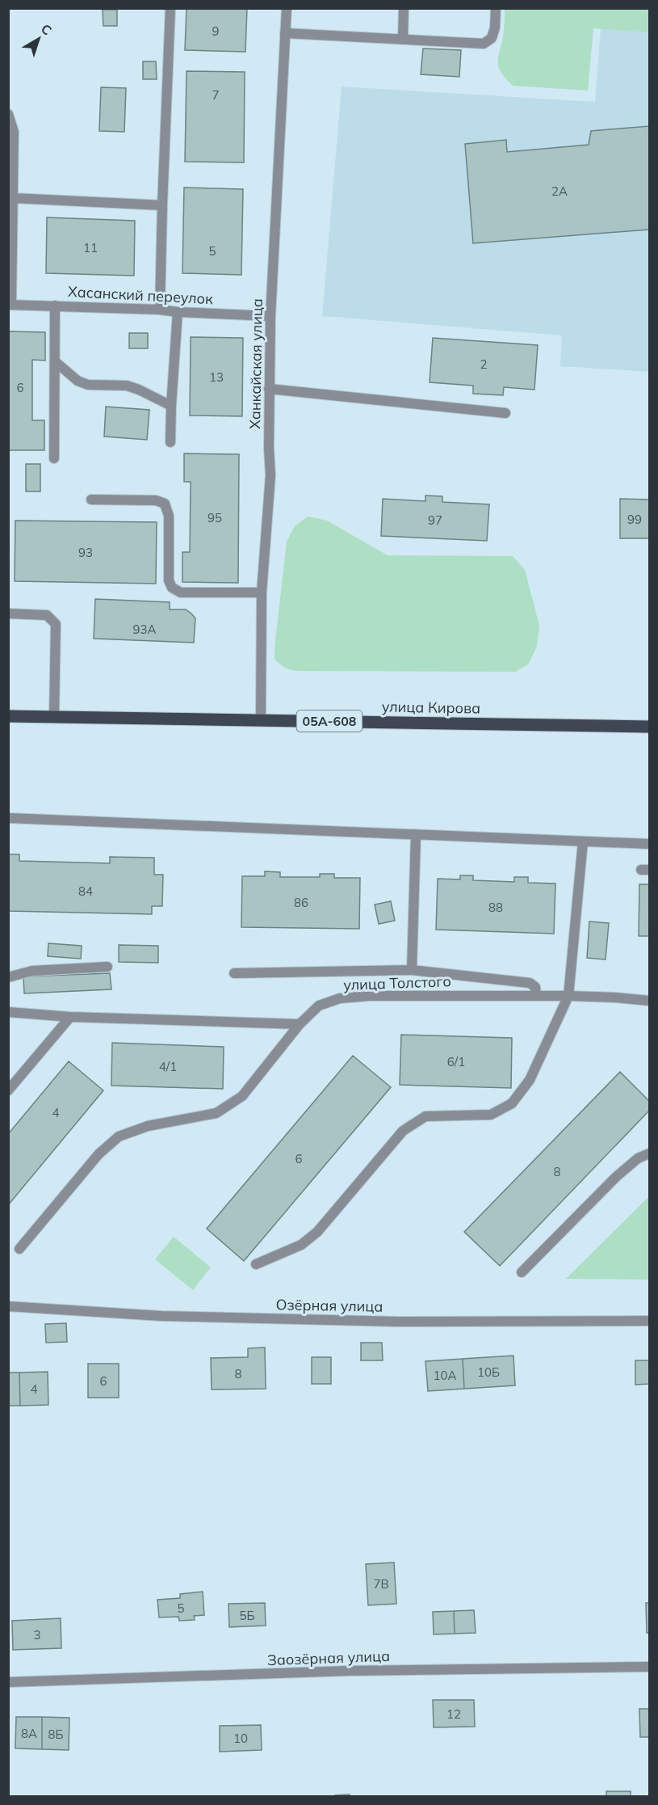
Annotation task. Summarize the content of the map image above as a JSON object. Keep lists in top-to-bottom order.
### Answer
{
  "streets": {
    "main road": ["улица Кирова", "05А-608"],
    "street": [
      "Хасанский переулок",
      "Ханкайская улица",
      "улица Толстого",
      "Озёрная улица",
      "Заозёрная улица"
    ]
  },
  "crossings": [
    ["Хасанский переулок", "Ханкайская улица"],
    ["Ханкайская улица", "улица Кирова"]
  ],
  "house_numbers": [
    "9",
    "7",
    "2А",
    "11",
    "5",
    "2",
    "13",
    "6",
    "95",
    "99",
    "97",
    "93",
    "93А",
    "84",
    "86",
    "88",
    "6/1",
    "4/1",
    "4",
    "6",
    "8",
    "10Б",
    "8",
    "10А",
    "6",
    "4",
    "7В",
    "5",
    "5Б",
    "3",
    "12",
    "8А",
    "8Б",
    "10"
  ],
  "north": "top right"
}
